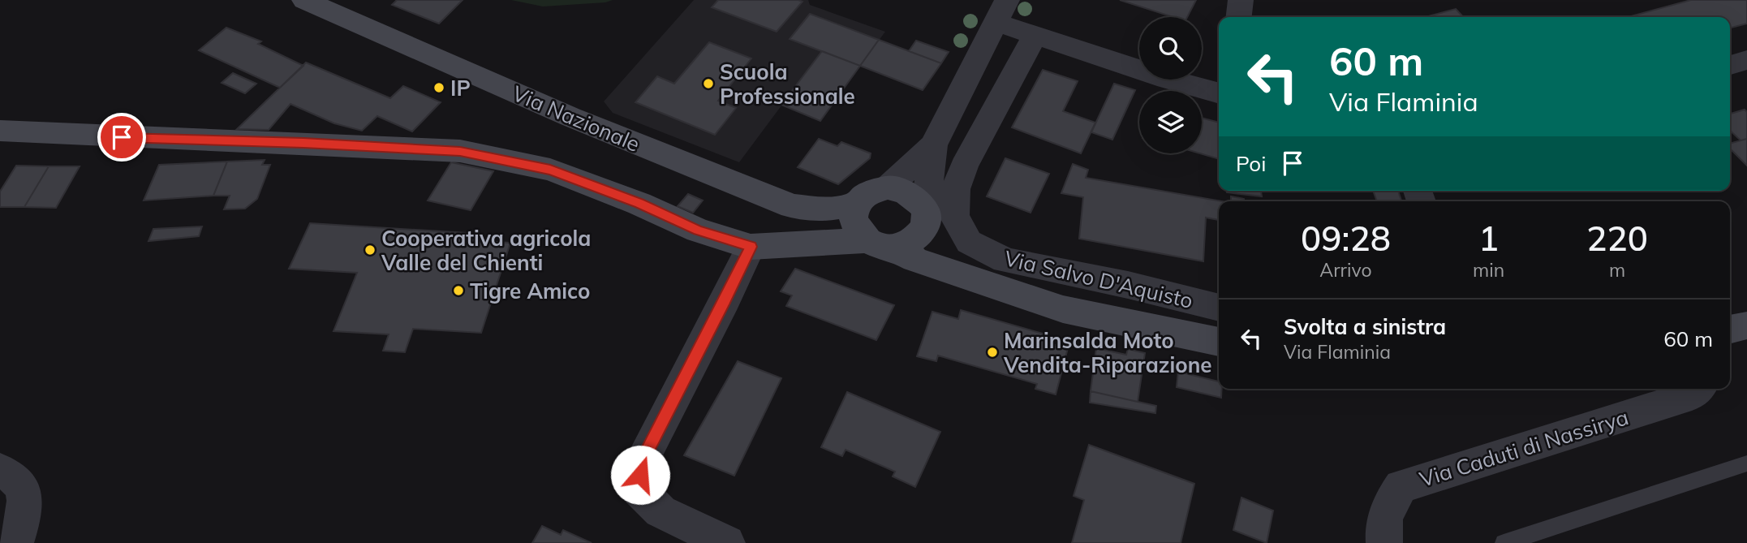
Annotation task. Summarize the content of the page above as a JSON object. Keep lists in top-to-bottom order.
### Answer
{
  "streets": {
    "main road": ["Via Nazionale"],
    "street": ["Via Salvo D'Aquisto", "Via Caduti di Nassirya"]
  },
  "places": [
    "Scuola Professionale",
    "IP",
    "Cooperativa agricola Valle del Chienti",
    "Tigre Amico",
    "Marinsalda Moto Vendita-Riparazione"
  ],
  "page": {
    "turn": ["60 m", "Via Flaminia"],
    "then": "Poi",
    "eta": [
      "09:28",
      "Arrivo",
      "1",
      "min",
      "220",
      "m"
    ],
    "list": [
      {
        "name": "Svolta a sinistra",
        "note": "Via Flaminia",
        "value": "60 m"
      }
    ]
  }
}
